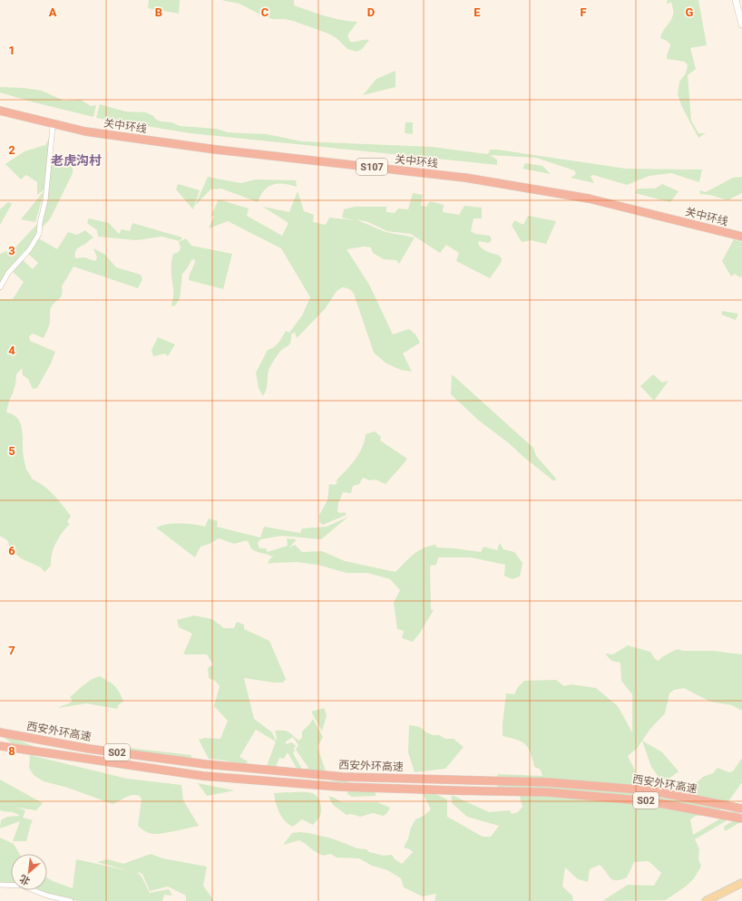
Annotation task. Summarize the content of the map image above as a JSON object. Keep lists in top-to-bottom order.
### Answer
{
  "streets": {
    "highway": [
      "关中环线",
      "S107",
      "西安外环高速",
      "S02"
    ]
  },
  "districts": ["老虎沟村"],
  "north": "bottom left",
  "grid": {
    "columns": [
      "A",
      "B",
      "C",
      "D",
      "E",
      "F",
      "G"
    ],
    "rows": [
      "1",
      "2",
      "3",
      "4",
      "5",
      "6",
      "7",
      "8"
    ]
  }
}
